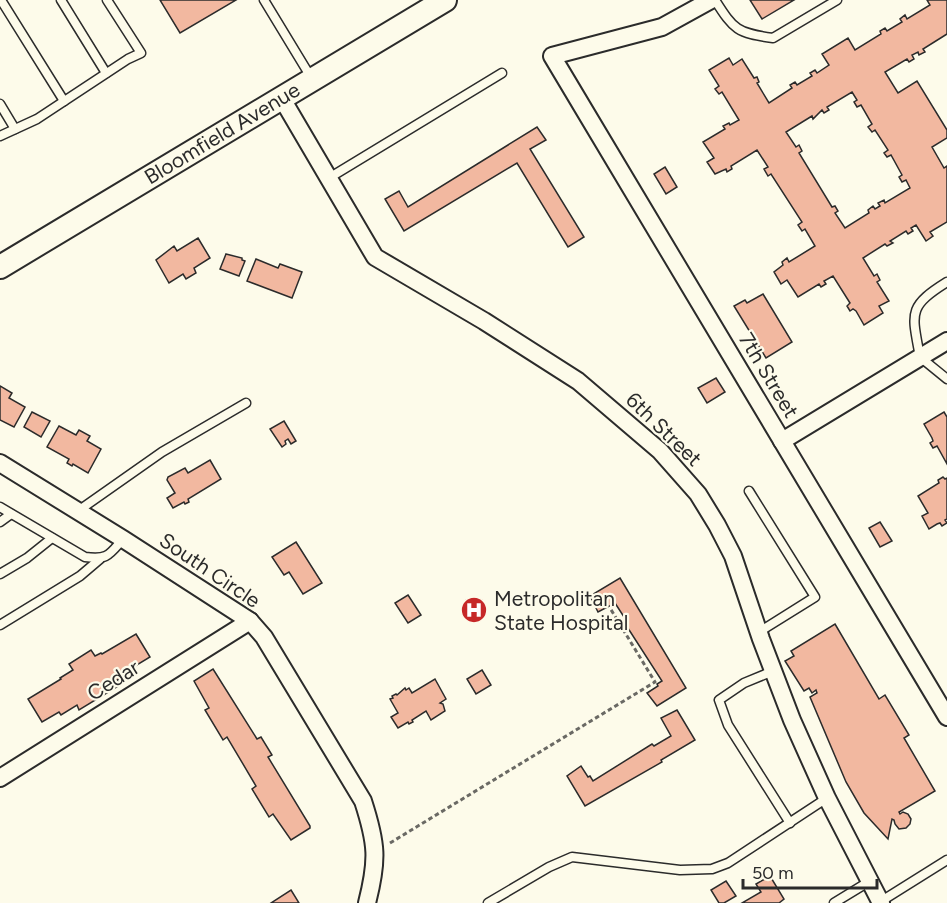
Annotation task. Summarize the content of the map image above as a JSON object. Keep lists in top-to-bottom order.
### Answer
{
  "streets": {
    "main road": ["Bloomfield Avenue"],
    "street": [
      "7th Street",
      "6th Street",
      "South Circle",
      "Cedar"
    ]
  },
  "crossings": [
    ["Bloomfield Avenue", "6th Street"],
    ["South Circle", "Cedar"]
  ],
  "places": {
    "hospital": ["Metropolitan State Hospital"]
  },
  "scale_bar": "50 m"
}
